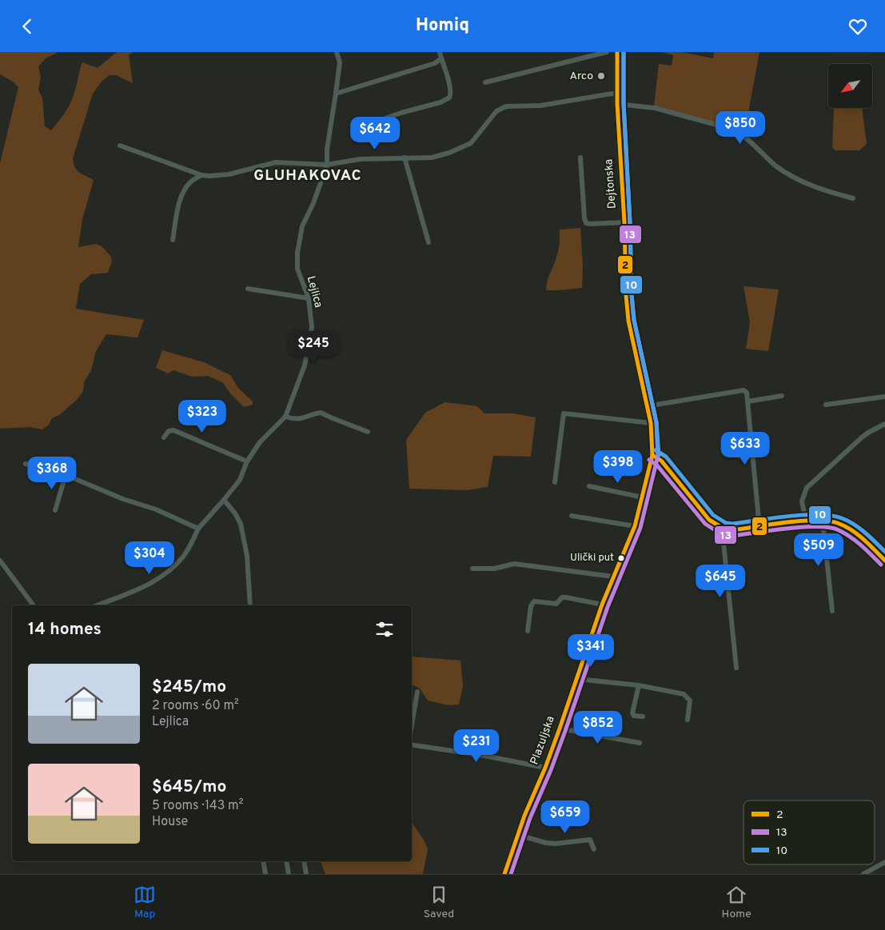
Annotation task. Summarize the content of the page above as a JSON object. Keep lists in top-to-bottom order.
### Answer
{
  "streets": {
    "main road": ["Dejtonska", "Plazuljska"],
    "street": ["Lejlica"]
  },
  "crossings": [
    ["Dejtonska", "Plazuljska"]
  ],
  "districts": ["GLUHAKOVAC"],
  "places": ["Arco", "Ulički put"],
  "lines": ["transit line 2", "transit line 13", "transit line 10"],
  "legend": ["2", "13", "10"],
  "north": "bottom left",
  "page": {
    "header": "Homiq",
    "price": [
      "$850",
      "$642",
      "$245",
      "$323",
      "$633",
      "$398",
      "$368",
      "$509",
      "$304",
      "$645",
      "$341",
      "$852",
      "$231",
      "$659"
    ],
    "heading": "14 homes",
    "list": [
      {
        "name": "$245/mo",
        "note": "2 rooms · 60 m² · Lejlica"
      },
      {
        "name": "$645/mo",
        "note": "5 rooms · 143 m² · House"
      }
    ],
    "tabs": ["Map", "Saved", "Home"]
  }
}
